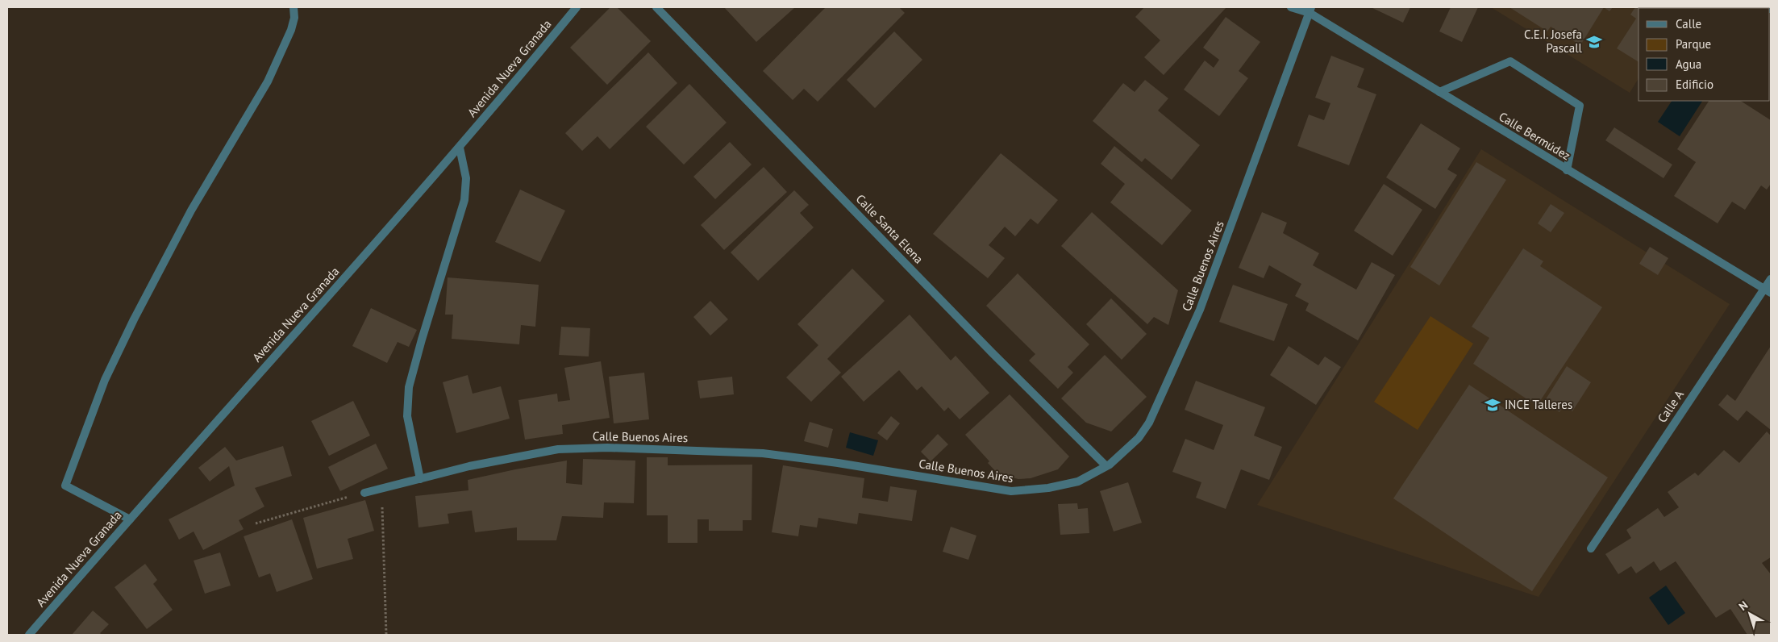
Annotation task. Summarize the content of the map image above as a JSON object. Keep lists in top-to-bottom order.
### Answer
{
  "streets": {
    "street": [
      "Avenida Nueva Granada",
      "Calle Bermúdez",
      "Calle Santa Elena",
      "Calle Buenos Aires",
      "Calle A"
    ]
  },
  "crossings": [
    ["Calle Bermúdez", "Calle Buenos Aires"],
    ["Calle Bermúdez", "Calle A"],
    ["Calle Santa Elena", "Calle Buenos Aires"]
  ],
  "places": {
    "school or university": ["C.E.I. Josefa Pascall", "INCE Talleres"]
  },
  "legend": [
    "Calle",
    "Parque",
    "Agua",
    "Edificio"
  ],
  "north": "top left"
}
